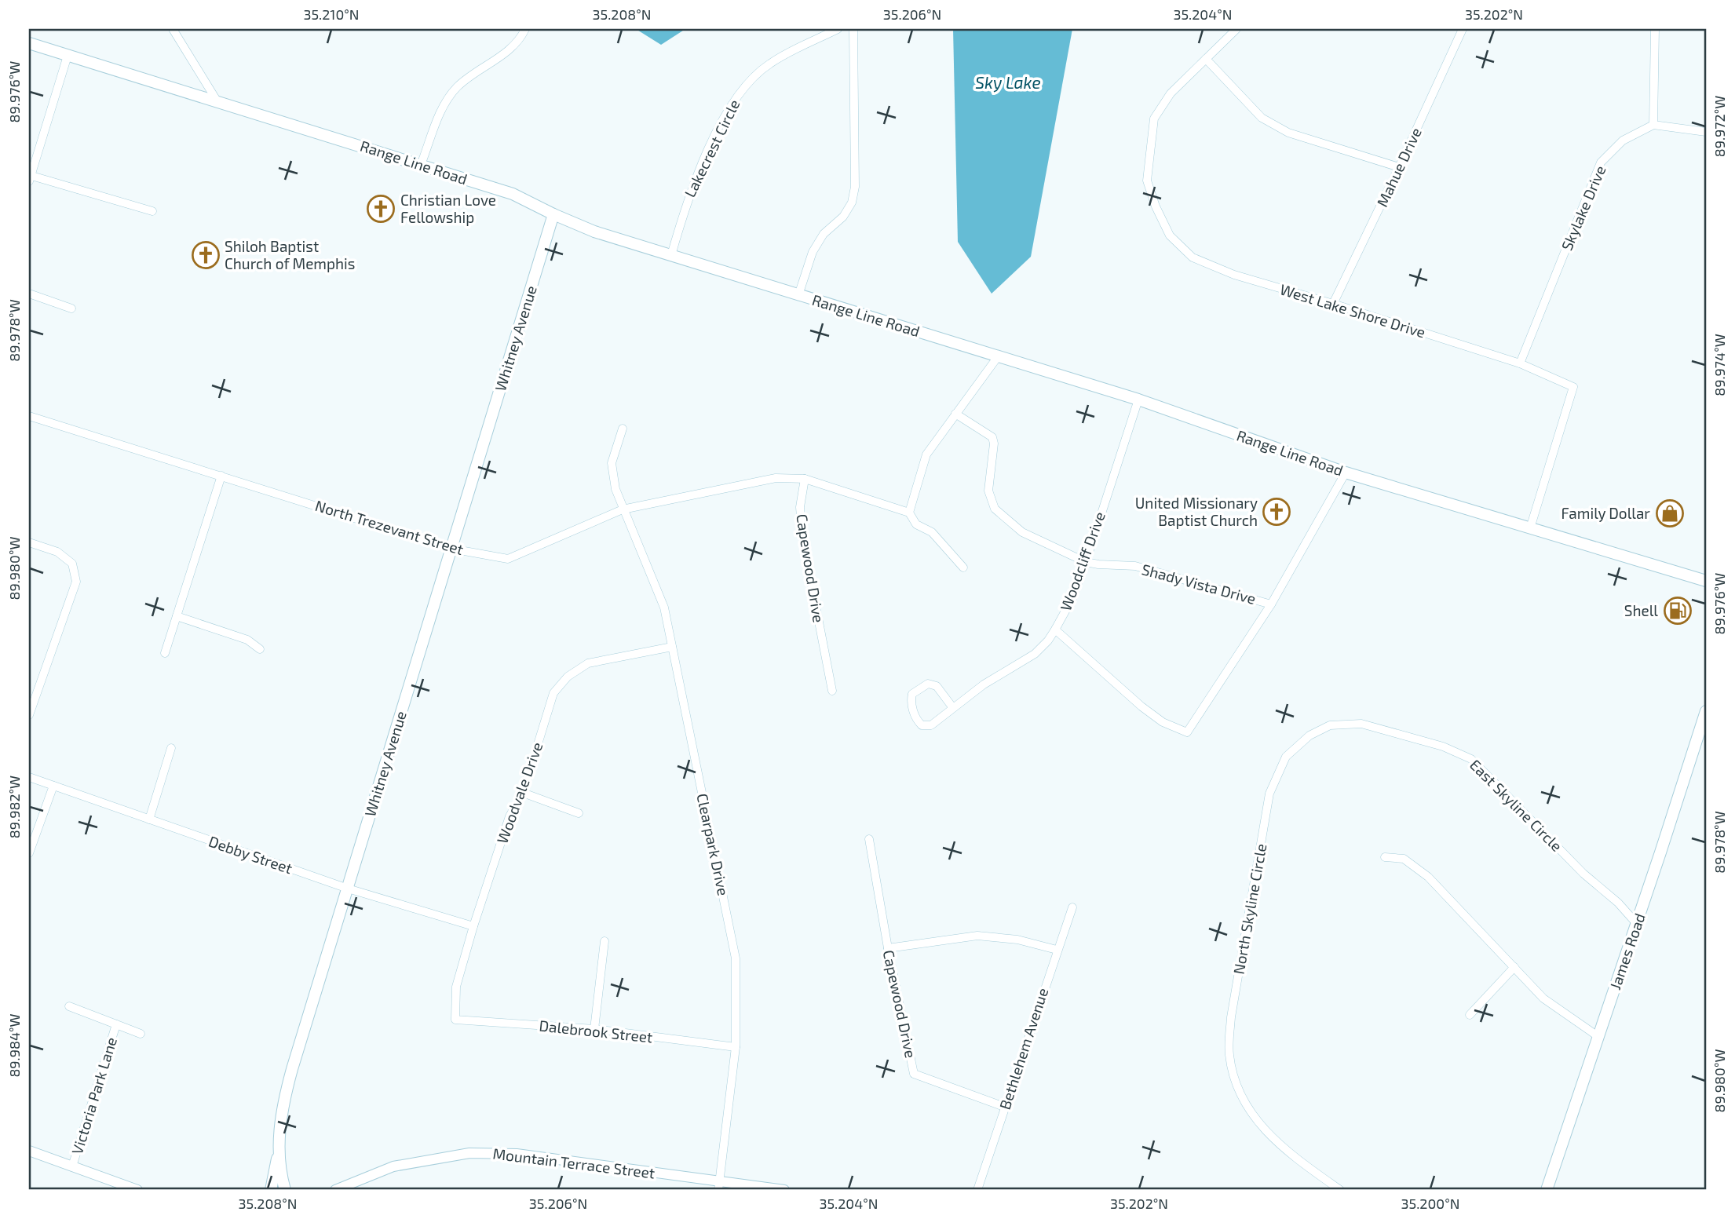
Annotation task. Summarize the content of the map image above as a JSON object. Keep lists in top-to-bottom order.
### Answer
{
  "streets": {
    "main road": ["Range Line Road", "Whitney Avenue", "James Road"],
    "street": [
      "Lakecrest Circle",
      "Mahue Drive",
      "Skylake Drive",
      "West Lake Shore Drive",
      "North Trezevant Street",
      "Woodcliff Drive",
      "Capewood Drive",
      "Shady Vista Drive",
      "Woodvale Drive",
      "East Skyline Circle",
      "Clearpark Drive",
      "Debby Street",
      "North Skyline Circle",
      "Dalebrook Street",
      "Bethlehem Avenue",
      "Victoria Park Lane",
      "Mountain Terrace Street"
    ]
  },
  "crossings": [
    ["Lakecrest Circle", "Range Line Road"],
    ["Range Line Road", "West Lake Shore Drive"],
    ["Range Line Road", "Whitney Avenue"],
    ["Range Line Road", "Woodcliff Drive"],
    ["Mahue Drive", "West Lake Shore Drive"],
    ["Skylake Drive", "West Lake Shore Drive"],
    ["Whitney Avenue", "North Trezevant Street"],
    ["Whitney Avenue", "Debby Street"],
    ["North Trezevant Street", "Capewood Drive"],
    ["North Trezevant Street", "Clearpark Drive"],
    ["Woodcliff Drive", "Shady Vista Drive"],
    ["Capewood Drive", "Bethlehem Avenue"],
    ["Woodvale Drive", "Clearpark Drive"],
    ["Woodvale Drive", "Debby Street"],
    ["Woodvale Drive", "Dalebrook Street"],
    ["East Skyline Circle", "North Skyline Circle"],
    ["East Skyline Circle", "James Road"],
    ["Clearpark Drive", "Dalebrook Street"],
    ["Clearpark Drive", "Mountain Terrace Street"]
  ],
  "water": ["Sky Lake"],
  "places": {
    "church": ["Christian Love Fellowship", "Shiloh Baptist Church of Memphis", "United Missionary Baptist Church"],
    "shop": ["Family Dollar"],
    "fuel station": ["Shell"]
  },
  "coordinates": [
    "35.210°N",
    "35.208°N",
    "35.206°N",
    "35.204°N",
    "35.202°N",
    "89.976°W",
    "89.972°W",
    "89.978°W",
    "89.974°W",
    "89.980°W",
    "89.982°W",
    "89.984°W",
    "35.200°N"
  ]
}
